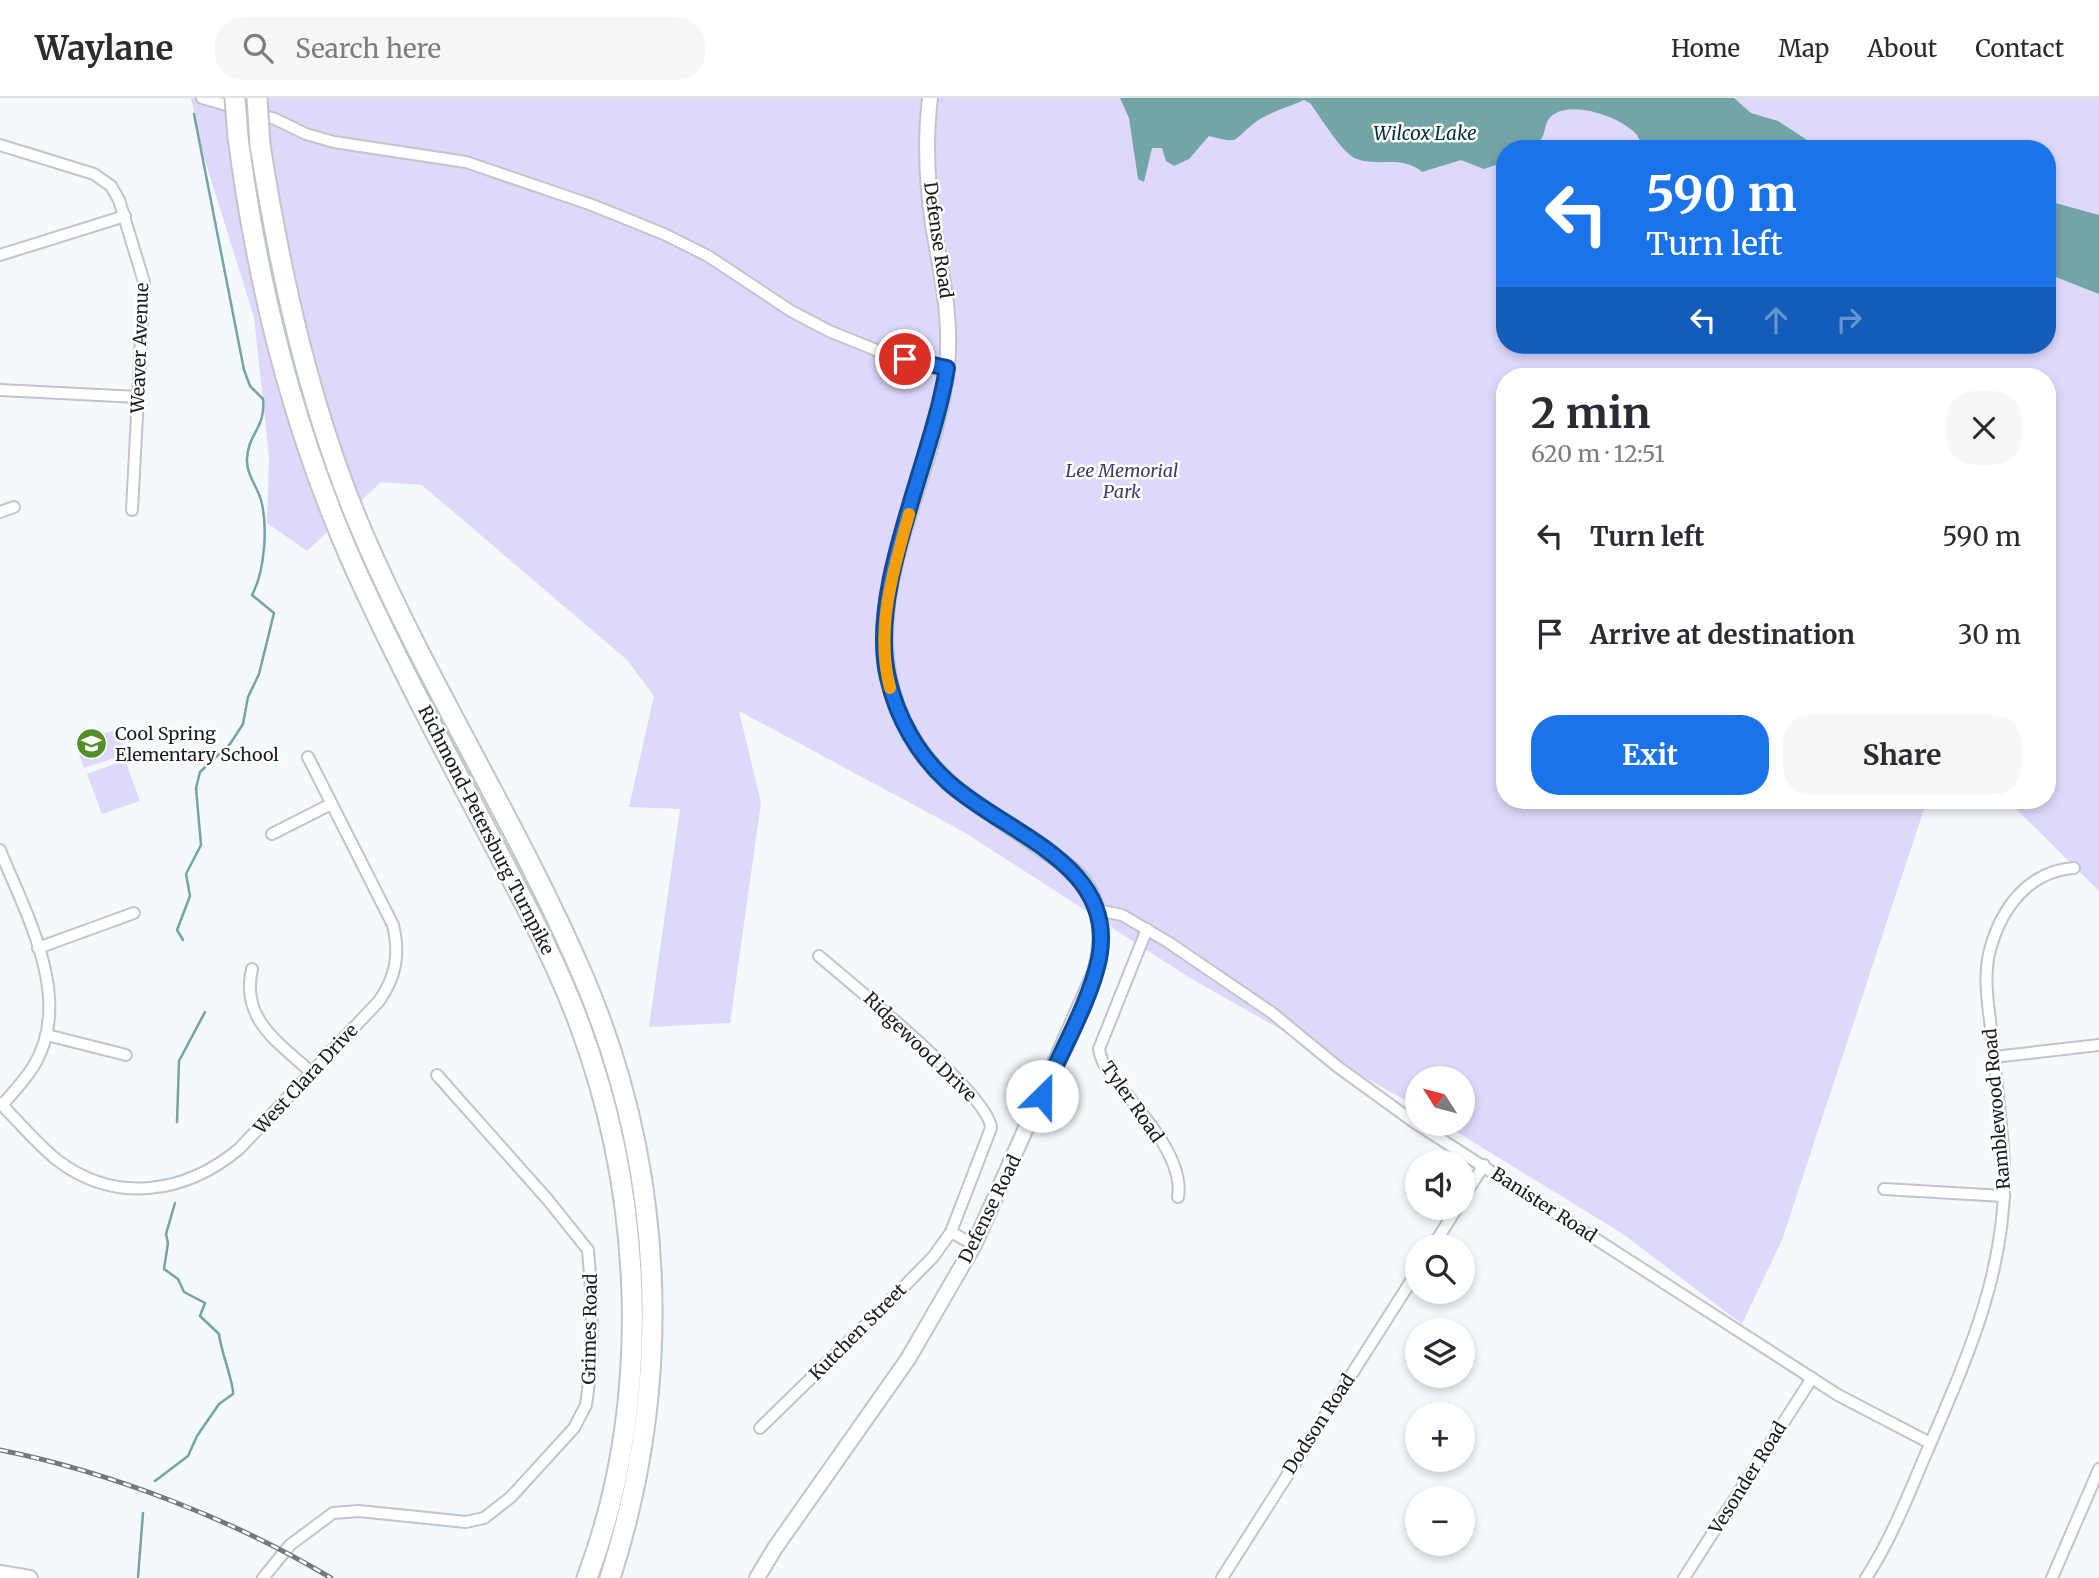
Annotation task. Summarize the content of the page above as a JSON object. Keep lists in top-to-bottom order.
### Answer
{
  "streets": {
    "highway": ["Richmond-Petersburg Turnpike"],
    "street": [
      "Defense Road",
      "Weaver Avenue",
      "Ridgewood Drive",
      "West Clara Drive",
      "Tyler Road",
      "Ramblewood Road",
      "Banister Road",
      "Grimes Road",
      "Kutchen Street",
      "Dodson Road",
      "Vesonder Road"
    ]
  },
  "crossings": [
    ["Defense Road", "Banister Road"],
    ["Ridgewood Drive", "Kutchen Street"],
    ["Tyler Road", "Banister Road"],
    ["Ramblewood Road", "Banister Road"],
    ["Banister Road", "Vesonder Road"]
  ],
  "water": ["Wilcox Lake"],
  "parks": ["Lee Memorial Park"],
  "places": {
    "school or university": ["Cool Spring Elementary School"]
  },
  "north": "top left",
  "page": {
    "header": "Waylane",
    "search": "Search here",
    "nav": [
      "Home",
      "Map",
      "About",
      "Contact"
    ],
    "turn": ["590 m", "Turn left"],
    "heading": ["2 min", "620 m · 12:51"],
    "list": [
      {
        "name": "Turn left",
        "value": "590 m"
      },
      {
        "name": "Arrive at destination",
        "value": "30 m"
      }
    ],
    "buttons": ["Exit", "Share"],
    "map_buttons": ["+", "−"]
  }
}
